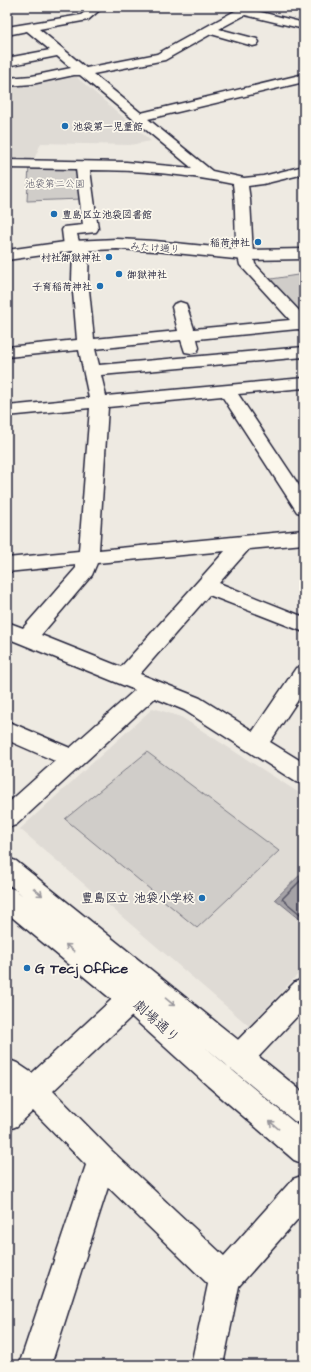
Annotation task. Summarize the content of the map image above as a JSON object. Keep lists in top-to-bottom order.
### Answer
{
  "streets": {
    "street": ["みたけ通り", "劇場通り"]
  },
  "parks": ["池袋第二公園"],
  "places": [
    "池袋第一児童館",
    "豊島区立池袋図書館",
    "稲荷神社",
    "村社御獄神社",
    "御獄神社",
    "子育稲荷神社",
    "豊島区立 池袋小学校",
    "G Tecj Office"
  ]
}
